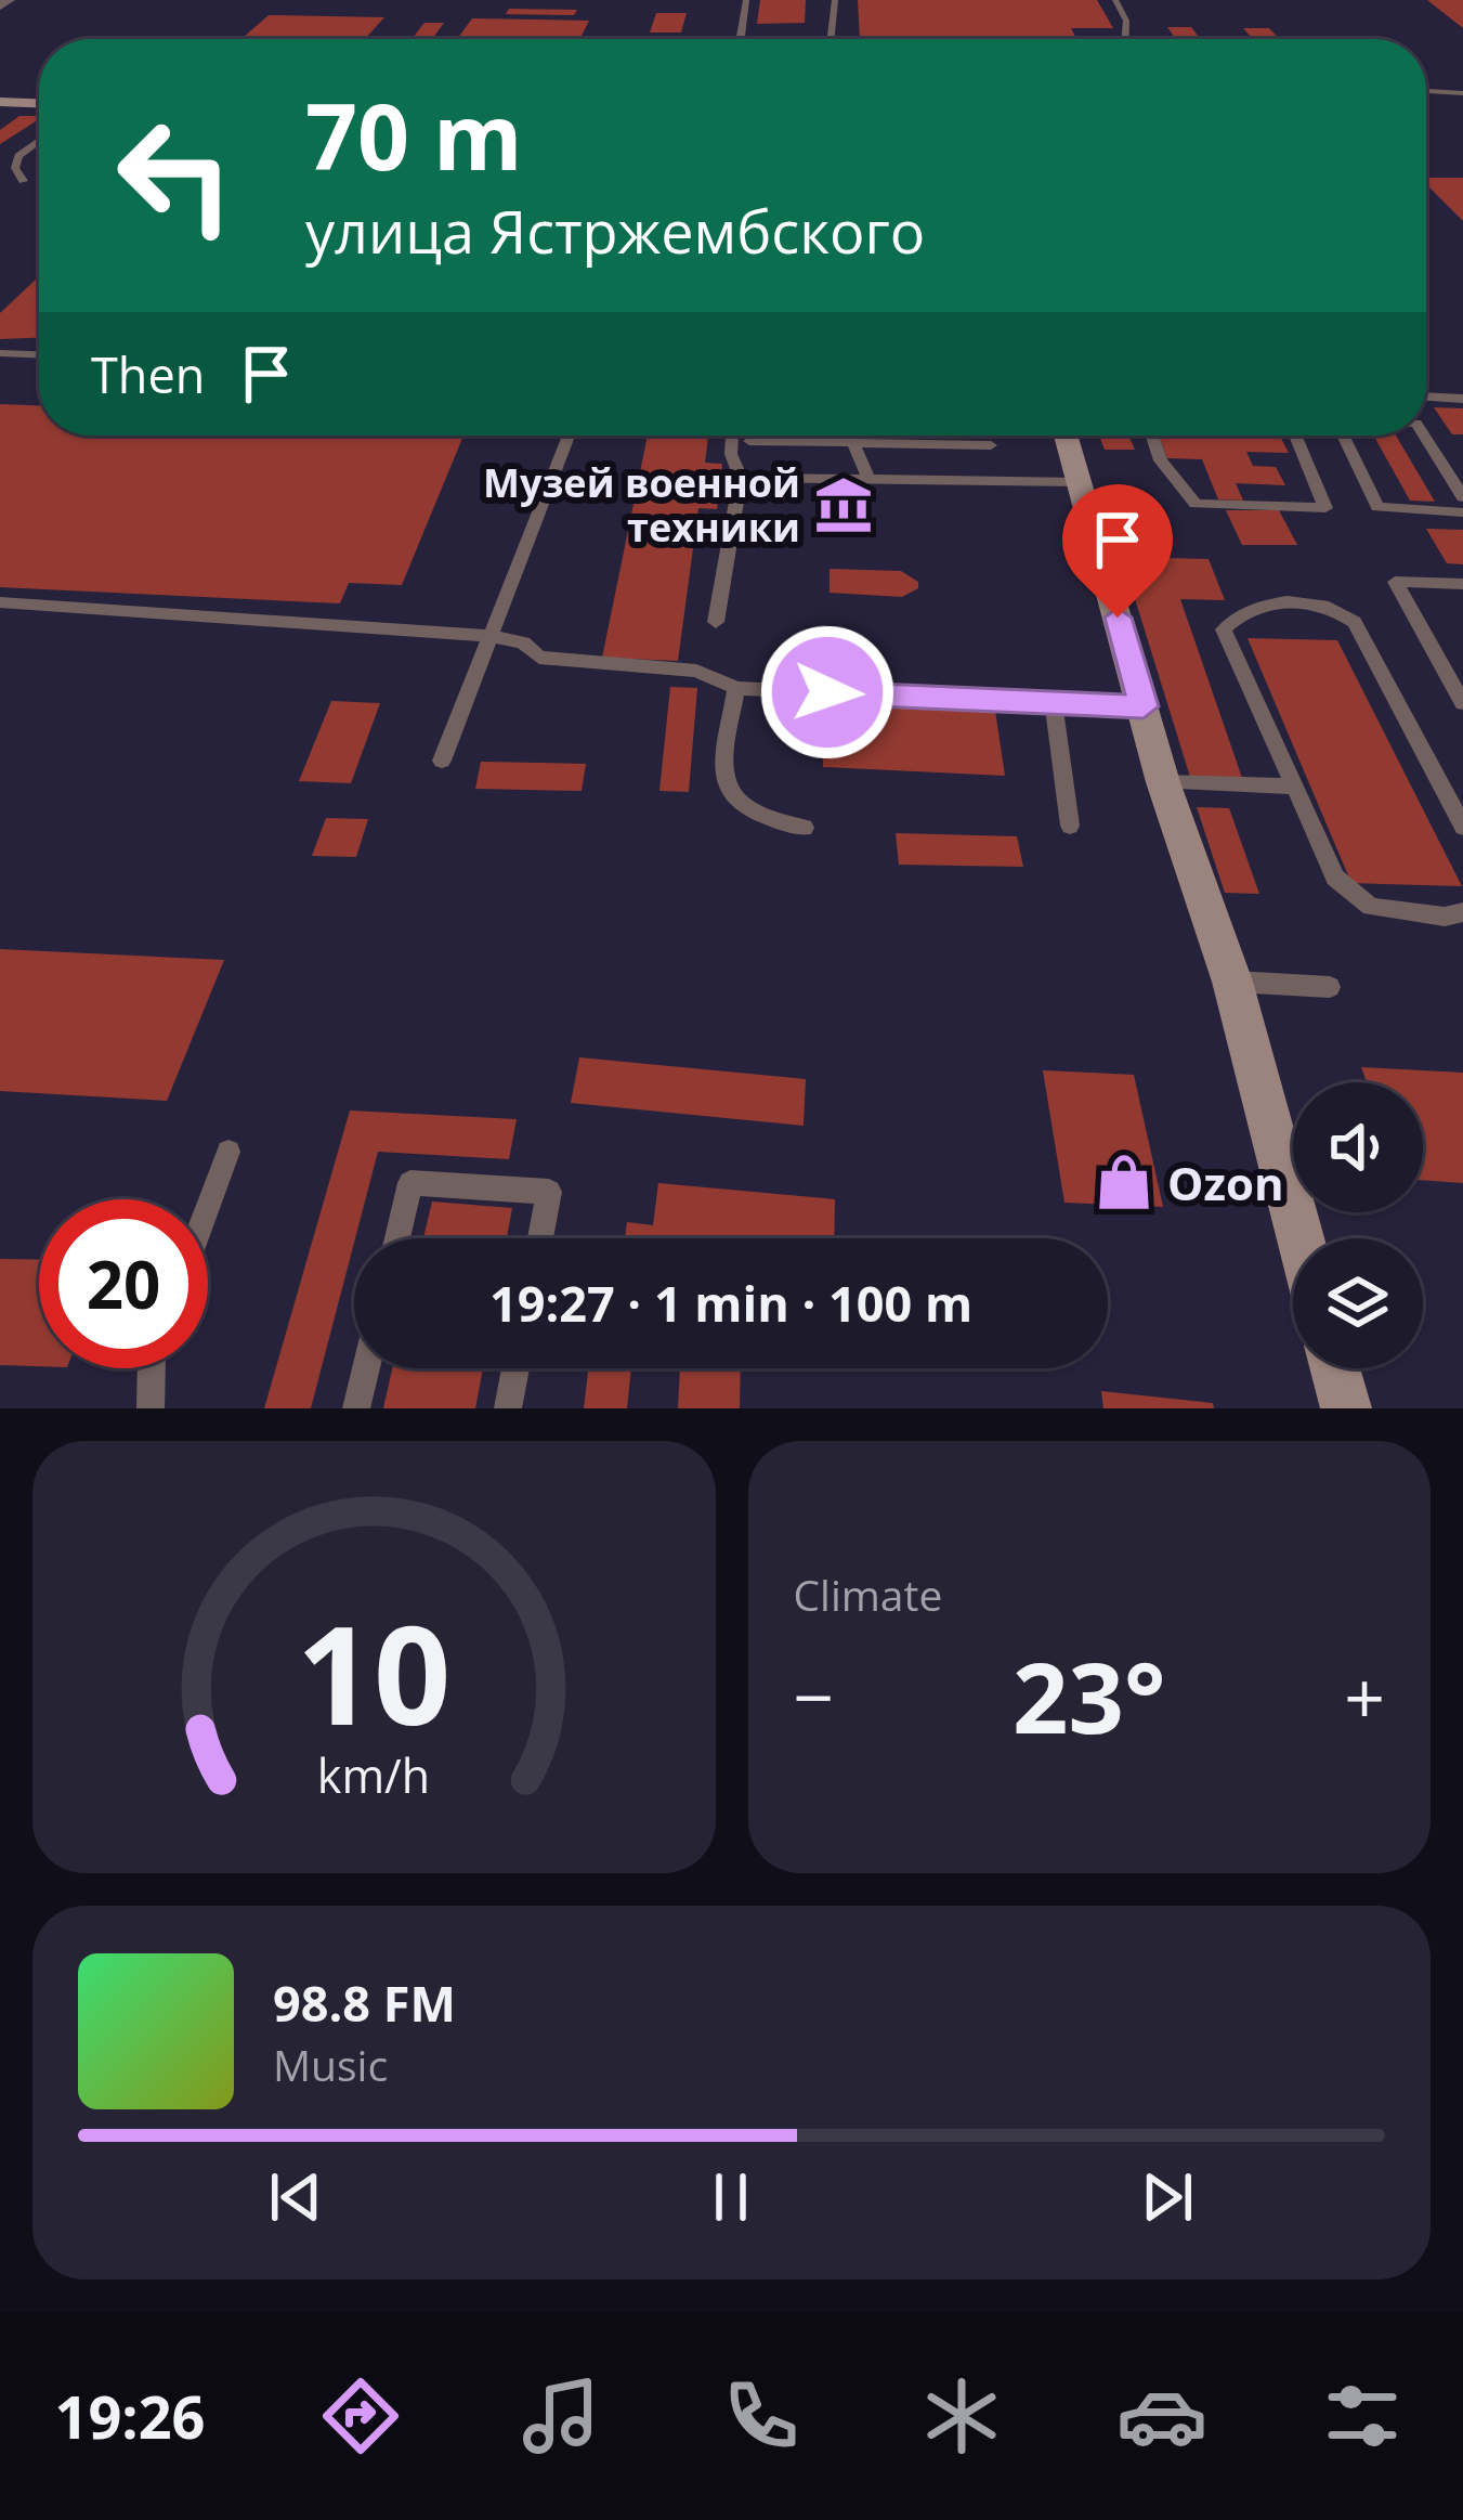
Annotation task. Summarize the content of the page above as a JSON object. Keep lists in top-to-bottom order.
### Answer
{
  "places": {
    "museum": ["Музей военной техники"],
    "shop": ["Ozon"]
  },
  "page": {
    "turn": ["70 m", "улица Ястржембского"],
    "then": "Then",
    "limit": "20",
    "trip": "19:27 · 1 min · 100 m",
    "tile": "Climate",
    "heat": ["−", "23°", "+"],
    "song": ["98.8 FM", "Music"],
    "tabs": "19:26",
    "gauge": ["10", "km/h"]
  }
}
